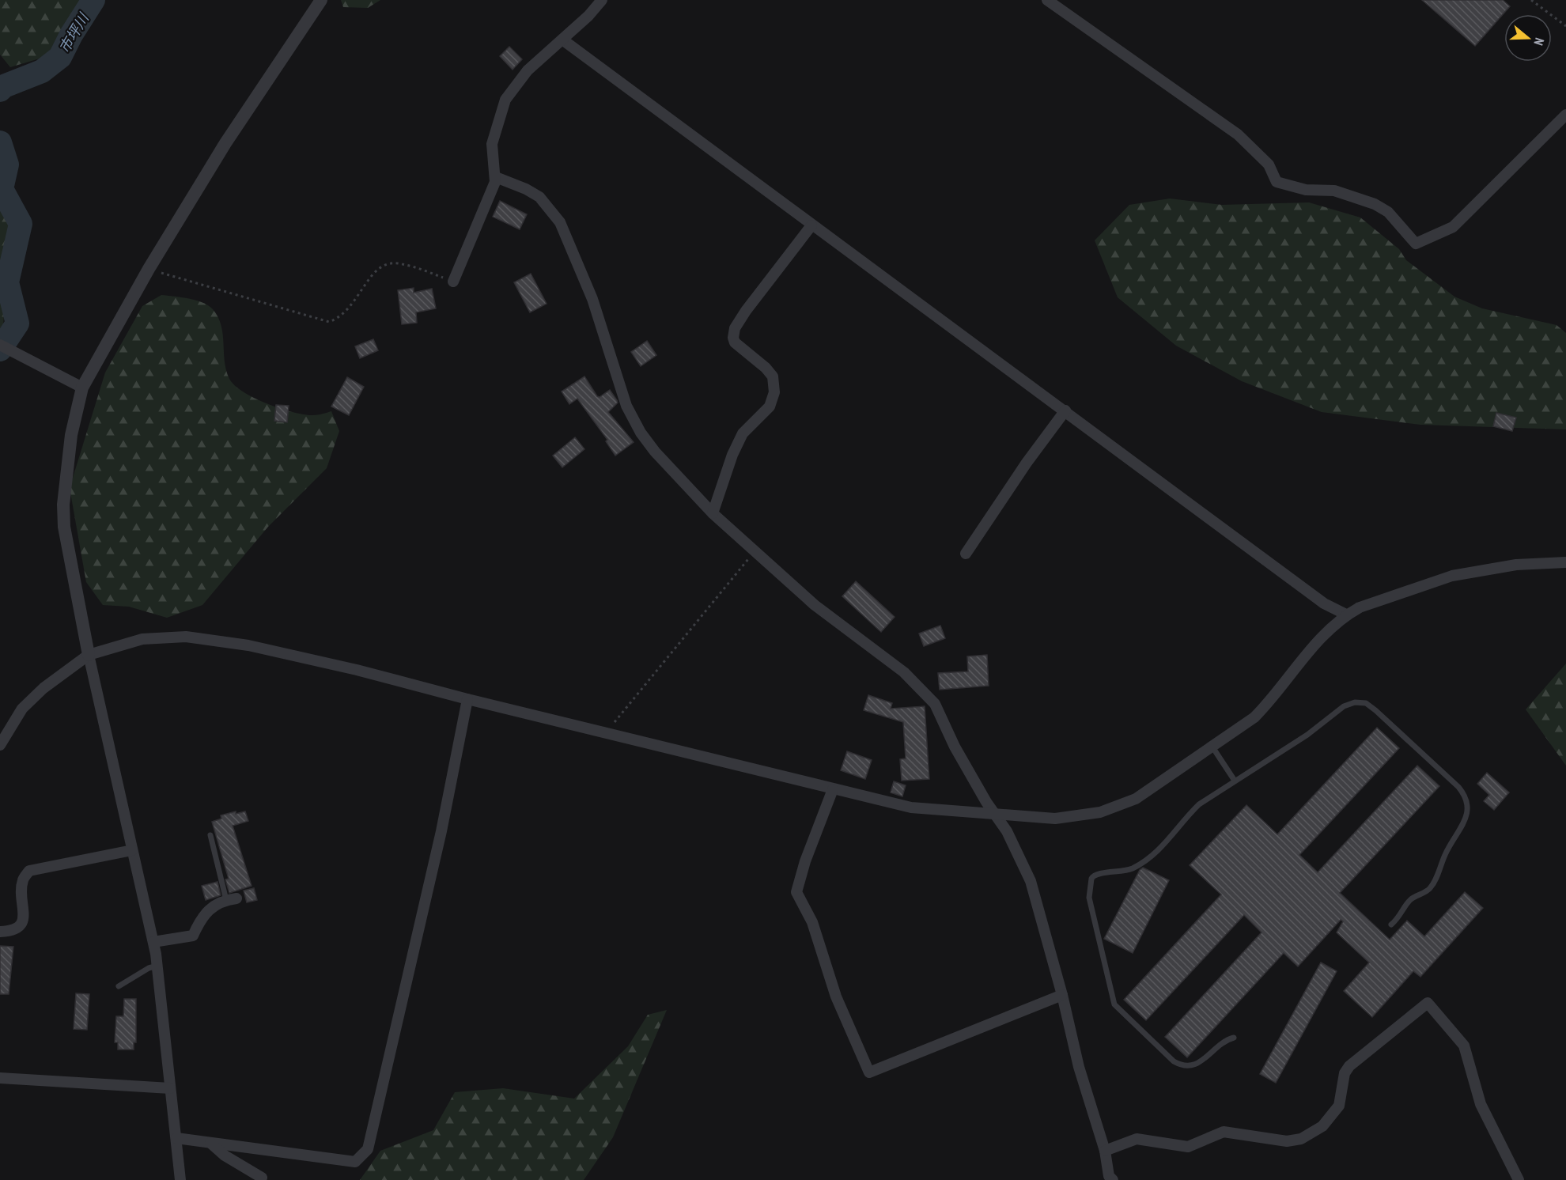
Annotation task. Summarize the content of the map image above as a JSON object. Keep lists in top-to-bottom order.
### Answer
{
  "water": ["市坪川"],
  "north": "right"
}
